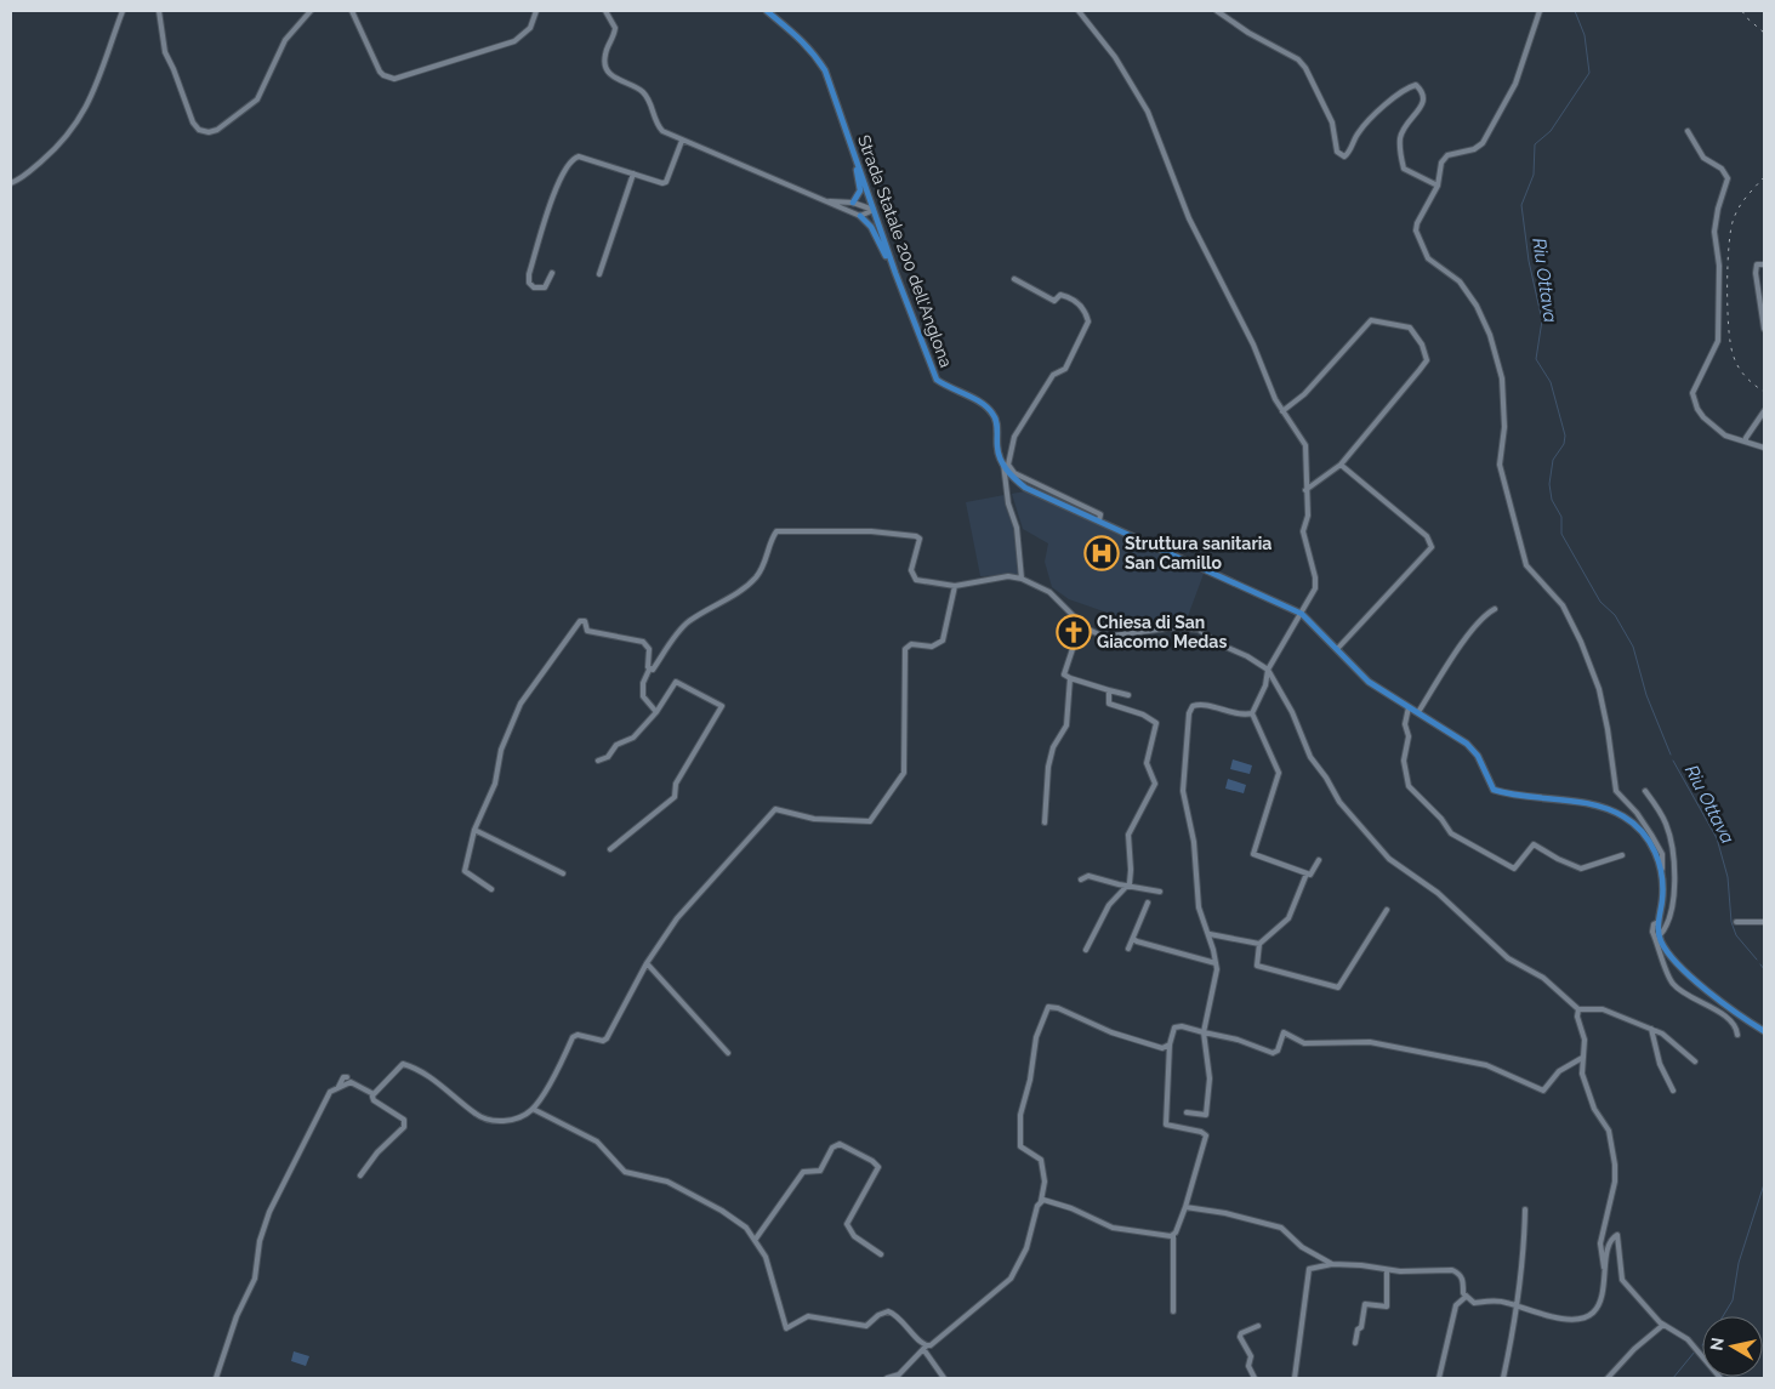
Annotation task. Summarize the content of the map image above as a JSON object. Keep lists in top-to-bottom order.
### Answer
{
  "streets": {
    "main road": ["Strada Statale 200 dell'Anglona"]
  },
  "water": ["Riu Ottava"],
  "places": {
    "hospital": ["Struttura sanitaria San Camillo"],
    "church": ["Chiesa di San Giacomo Medas"]
  },
  "north": "left"
}
